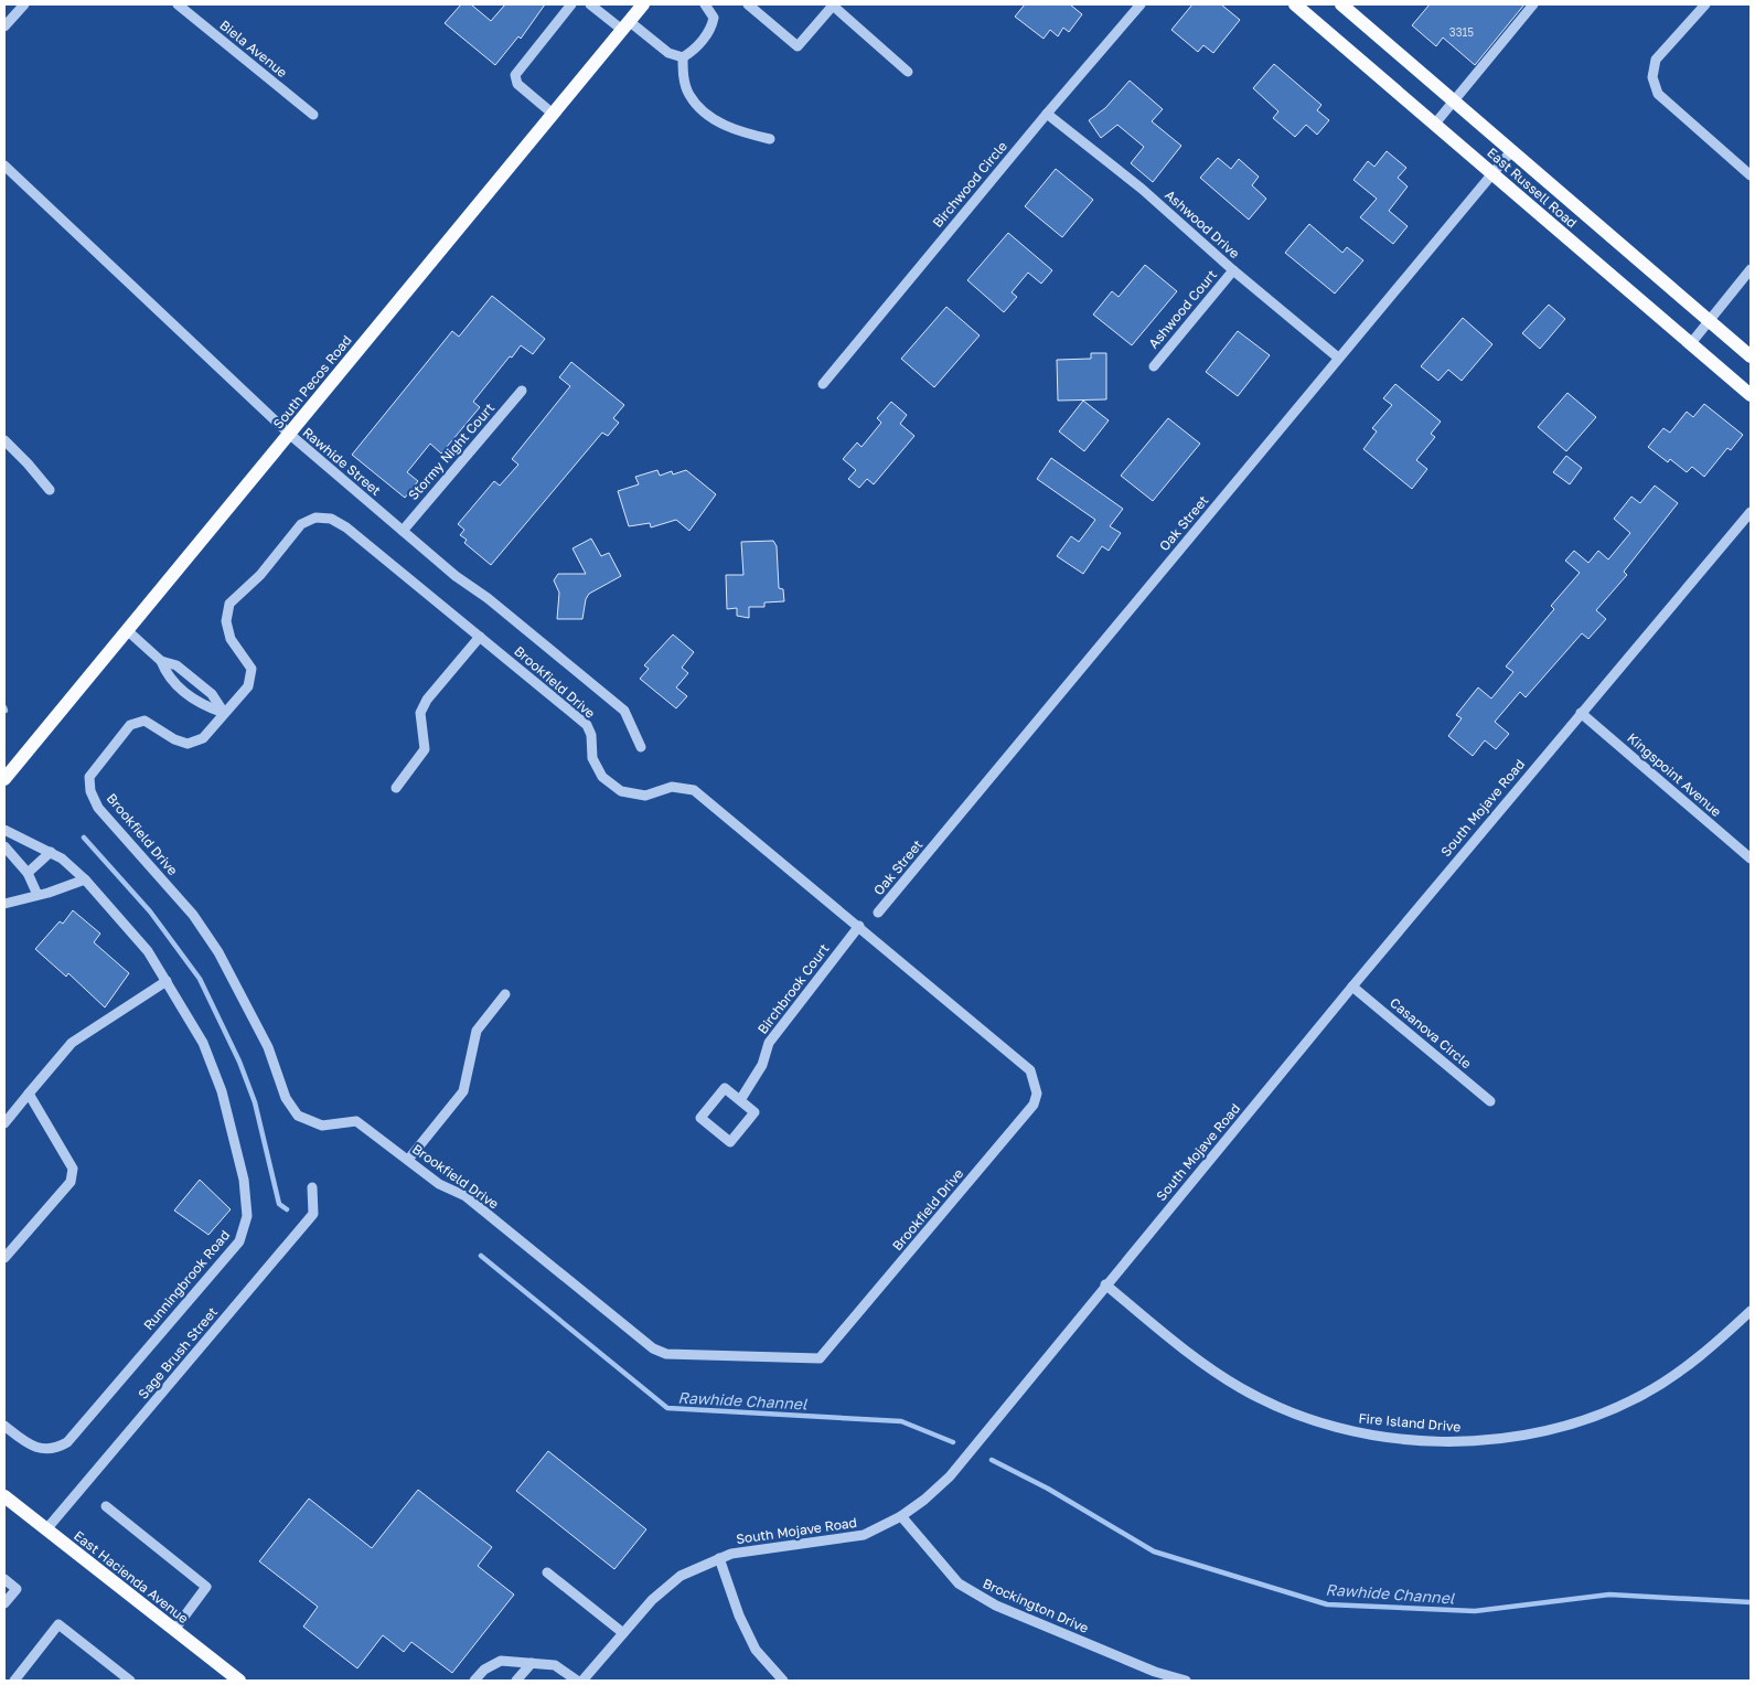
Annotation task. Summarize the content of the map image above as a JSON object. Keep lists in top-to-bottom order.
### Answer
{
  "streets": {
    "main road": ["East Russell Road", "South Pecos Road", "East Hacienda Avenue"],
    "street": [
      "Biela Avenue",
      "Birchwood Circle",
      "Ashwood Drive",
      "Ashwood Court",
      "Stormy Night Court",
      "Rawhide Street",
      "Oak Street",
      "Brookfield Drive",
      "Kingspoint Avenue",
      "South Mojave Road",
      "Birchbrook Court",
      "Casanova Circle",
      "Runningbrook Road",
      "Sage Brush Street",
      "Fire Island Drive",
      "Brockington Drive"
    ]
  },
  "crossings": [
    ["Birchwood Circle", "Ashwood Drive"],
    ["East Russell Road", "Oak Street"],
    ["Ashwood Drive", "Ashwood Court"],
    ["Ashwood Drive", "Oak Street"],
    ["South Pecos Road", "Rawhide Street"],
    ["Stormy Night Court", "Rawhide Street"],
    ["Brookfield Drive", "Birchbrook Court"],
    ["Kingspoint Avenue", "South Mojave Road"],
    ["South Mojave Road", "Casanova Circle"],
    ["South Mojave Road", "Fire Island Drive"],
    ["South Mojave Road", "Brockington Drive"],
    ["Sage Brush Street", "East Hacienda Avenue"]
  ],
  "water": ["Rawhide Channel"],
  "house_numbers": ["3315"]
}
